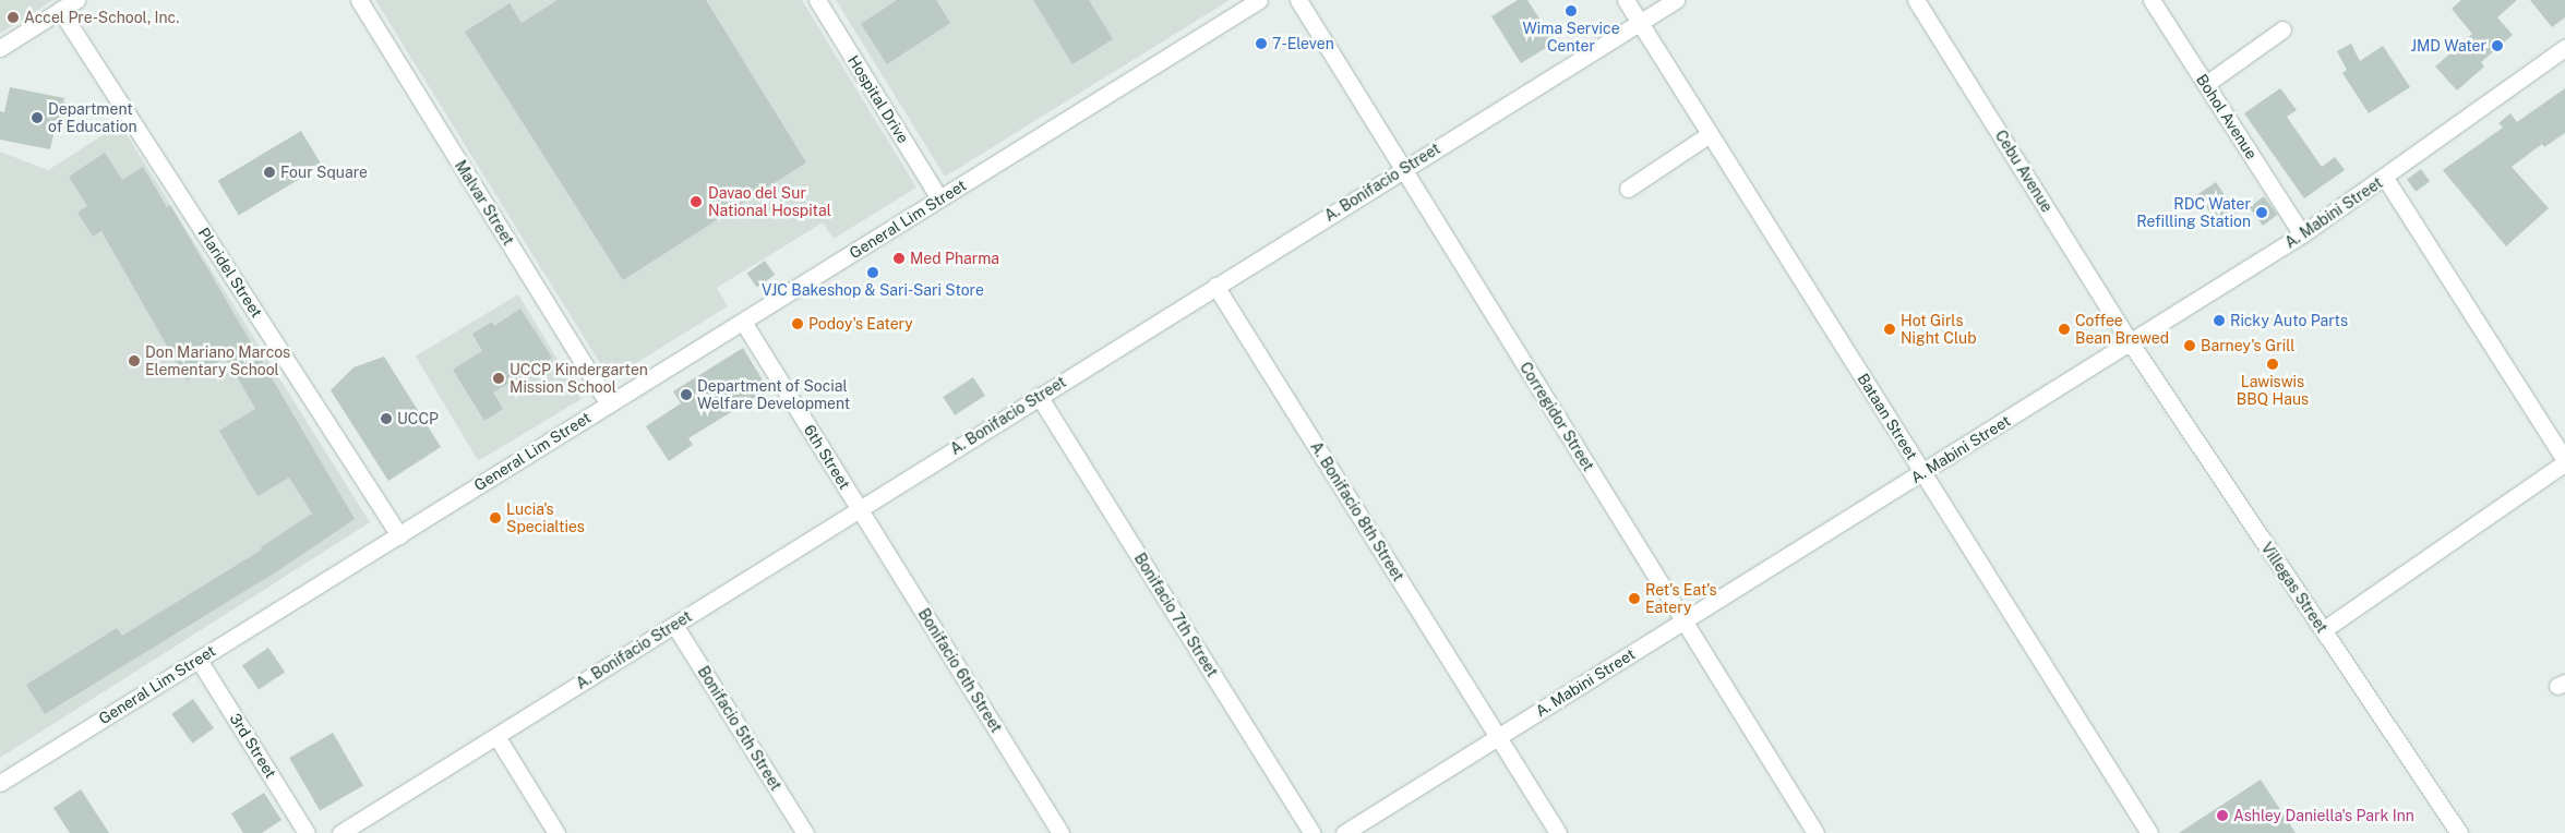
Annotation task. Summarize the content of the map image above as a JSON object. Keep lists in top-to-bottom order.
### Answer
{
  "streets": {
    "street": [
      "Hospital Drive",
      "Bohol Avenue",
      "Cebu Avenue",
      "A. Bonifacio Street",
      "Malvar Street",
      "A. Mabini Street",
      "General Lim Street",
      "Plaridel Street",
      "Corregidor Street",
      "Bataan Street",
      "6th Street",
      "A. Bonifacio 8th Street",
      "Villegas Street",
      "Bonifacio 7th Street",
      "Bonifacio 6th Street",
      "Bonifacio 5th Street",
      "3rd Street"
    ]
  },
  "crossings": [
    ["Hospital Drive", "General Lim Street"],
    ["Bohol Avenue", "A. Mabini Street"],
    ["Cebu Avenue", "A. Mabini Street"],
    ["Cebu Avenue", "Villegas Street"],
    ["A. Bonifacio Street", "Corregidor Street"],
    ["A. Bonifacio Street", "Bataan Street"],
    ["A. Bonifacio Street", "6th Street"],
    ["A. Bonifacio Street", "A. Bonifacio 8th Street"],
    ["A. Bonifacio Street", "Bonifacio 7th Street"],
    ["A. Bonifacio Street", "Bonifacio 6th Street"],
    ["A. Bonifacio Street", "Bonifacio 5th Street"],
    ["Malvar Street", "General Lim Street"],
    ["A. Mabini Street", "Corregidor Street"],
    ["A. Mabini Street", "Bataan Street"],
    ["A. Mabini Street", "A. Bonifacio 8th Street"],
    ["A. Mabini Street", "Villegas Street"],
    ["General Lim Street", "Plaridel Street"],
    ["General Lim Street", "6th Street"],
    ["General Lim Street", "3rd Street"],
    ["6th Street", "Bonifacio 6th Street"]
  ],
  "places": [
    "Wima Service Center",
    "Accel Pre-School, Inc.",
    "7-Eleven",
    "JMD Water",
    "Department of Education",
    "Four Square",
    "Davao del Sur National Hospital",
    "RDC Water Refilling Station",
    "Med Pharma",
    "VJC Bakeshop & Sari-Sari Store",
    "Ricky Auto Parts",
    "Podoy's Eatery",
    "Hot Girls Night Club",
    "Coffee Bean Brewed",
    "Barney's Grill",
    "Don Mariano Marcos Elementary School",
    "Lawiswis BBQ Haus",
    "UCCP Kindergarten Mission School",
    "Department of Social Welfare Development",
    "UCCP",
    "Lucia's Specialties",
    "Ret's Eat's Eatery",
    "Ashley Daniella's Park Inn"
  ]
}
